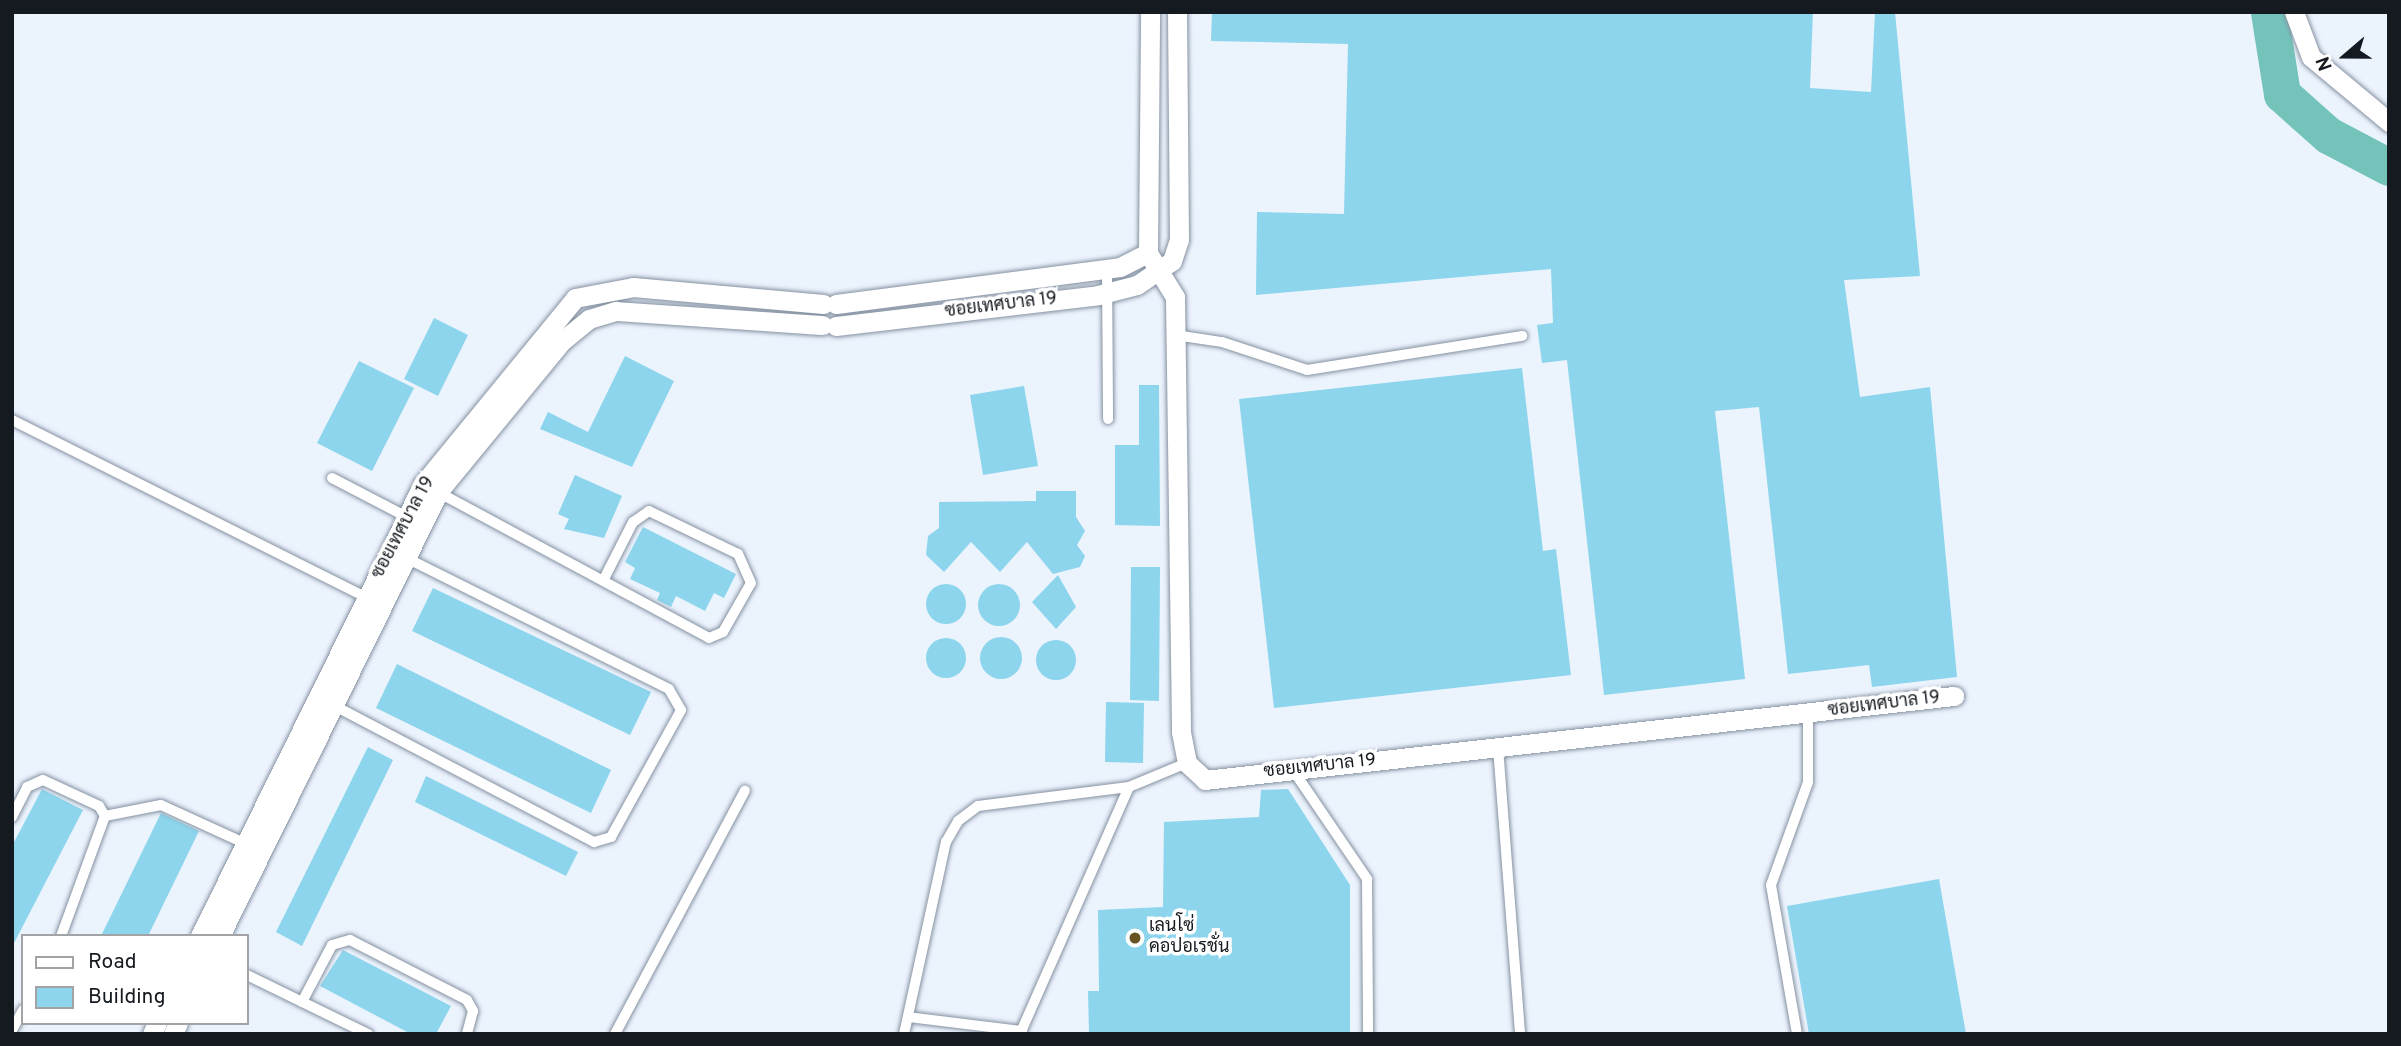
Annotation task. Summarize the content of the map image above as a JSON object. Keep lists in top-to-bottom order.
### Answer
{
  "streets": {
    "street": ["ซอยเทศบาล 19"]
  },
  "places": ["เลนโซ่ คอปอเรชั่น"],
  "legend": ["Road", "Building"],
  "north": "left"
}
